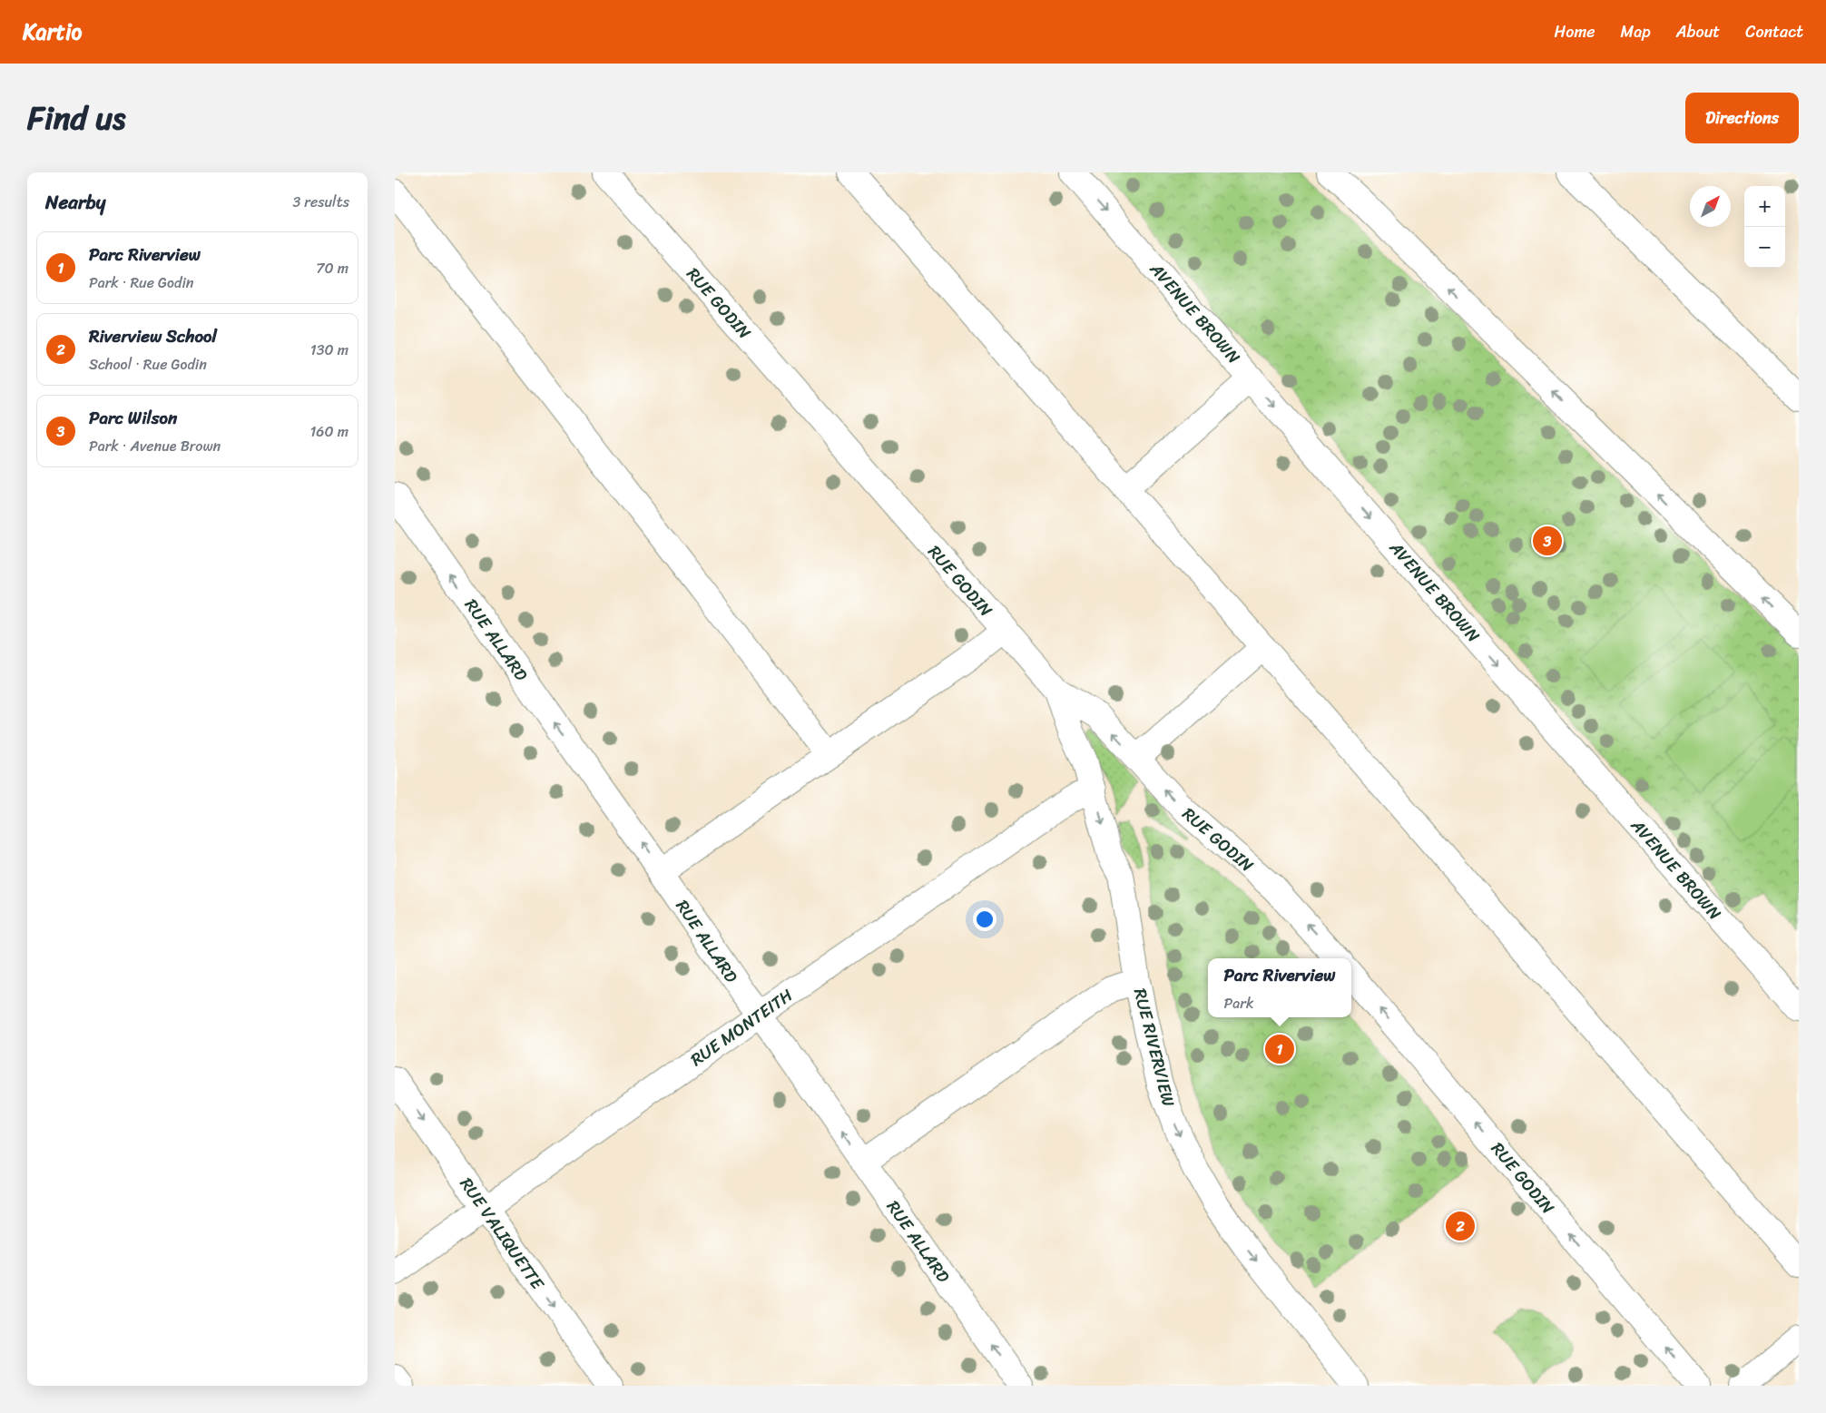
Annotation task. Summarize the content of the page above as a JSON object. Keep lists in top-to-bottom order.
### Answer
{
  "streets": {
    "street": [
      "RUE GODIN",
      "AVENUE BROWN",
      "RUE ALLARD",
      "RUE MONTEITH",
      "RUE RIVERVIEW",
      "RUE VALIQUETTE"
    ]
  },
  "crossings": [
    ["RUE GODIN", "RUE RIVERVIEW"],
    ["RUE ALLARD", "RUE MONTEITH"],
    ["RUE MONTEITH", "RUE RIVERVIEW"],
    ["RUE MONTEITH", "RUE VALIQUETTE"]
  ],
  "one_way": ["RUE RIVERVIEW", "RUE VALIQUETTE"],
  "north": "top right",
  "page": {
    "header": "Kartio",
    "nav": [
      "Home",
      "Map",
      "About",
      "Contact"
    ],
    "title": "Find us",
    "buttons": "Directions",
    "heading": ["Nearby", "3 results"],
    "map_buttons": ["+", "−"],
    "list": [
      {
        "mark": "1",
        "name": "Parc Riverview",
        "note": "Park · Rue Godin",
        "value": "70 m"
      },
      {
        "mark": "2",
        "name": "Riverview School",
        "note": "School · Rue Godin",
        "value": "130 m"
      },
      {
        "mark": "3",
        "name": "Parc Wilson",
        "note": "Park · Avenue Brown",
        "value": "160 m"
      }
    ],
    "pins": ["3", "1", "2"],
    "popup": ["Parc Riverview", "Park"]
  }
}
